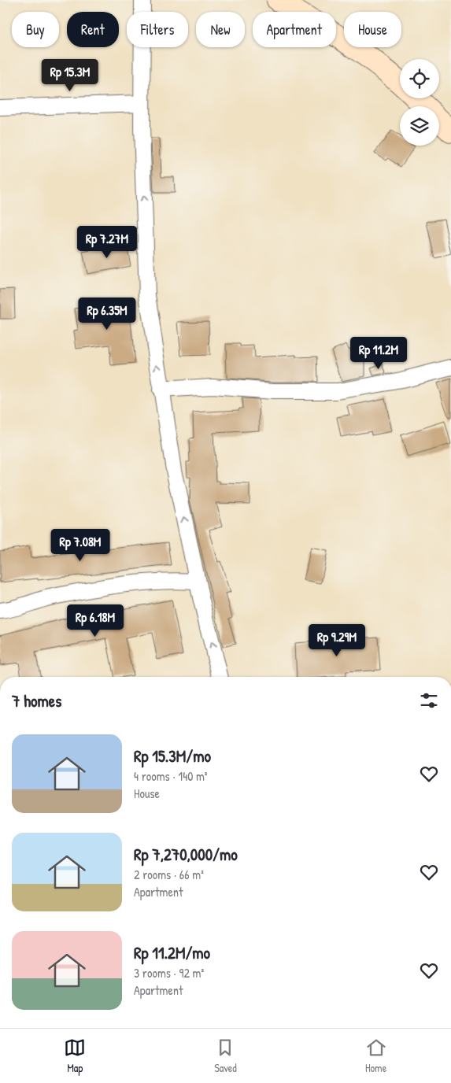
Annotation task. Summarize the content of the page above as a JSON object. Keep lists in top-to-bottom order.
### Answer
{
  "page": {
    "chip": [
      "Buy",
      "Rent",
      "Filters",
      "New",
      "Apartment",
      "House"
    ],
    "price": [
      "Rp 15.3M",
      "Rp 7.27M",
      "Rp 6.35M",
      "Rp 11.2M",
      "Rp 7.08M",
      "Rp 6.18M",
      "Rp 9.29M"
    ],
    "heading": "7 homes",
    "list": [
      {
        "name": "Rp 15.3M/mo",
        "note": "4 rooms · 140 m² · House"
      },
      {
        "name": "Rp 7,270,000/mo",
        "note": "2 rooms · 66 m² · Apartment"
      },
      {
        "name": "Rp 11.2M/mo",
        "note": "3 rooms · 92 m² · Apartment"
      }
    ],
    "tabs": ["Map", "Saved", "Home"]
  }
}
